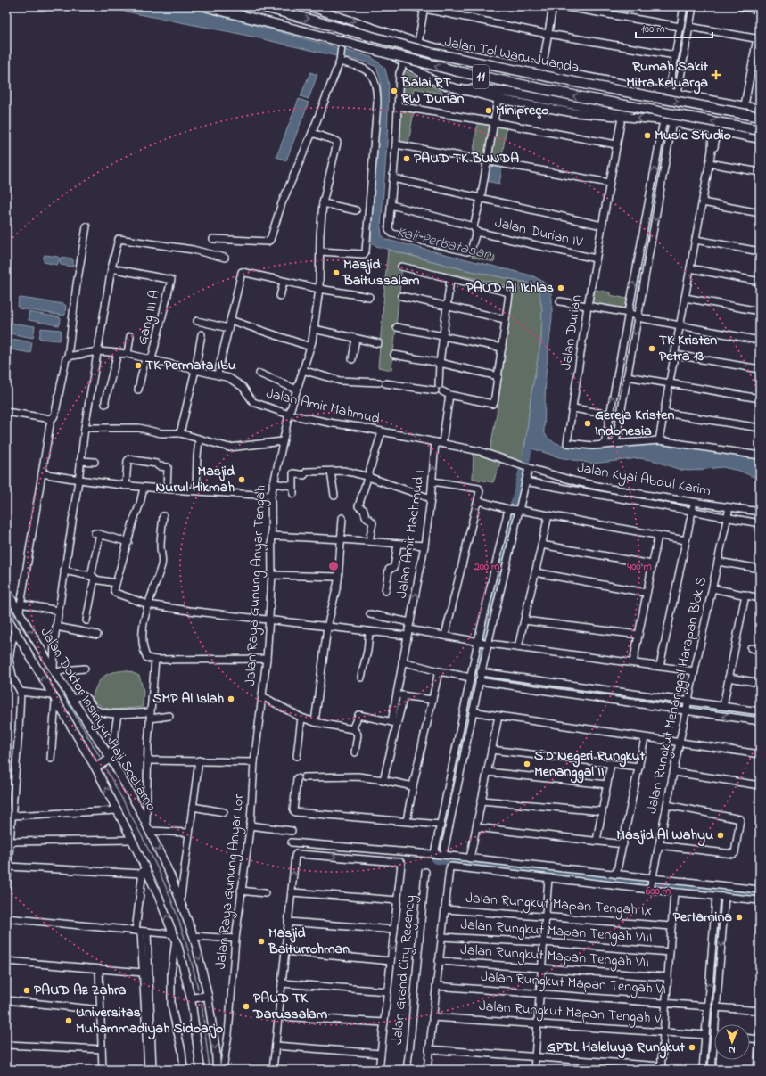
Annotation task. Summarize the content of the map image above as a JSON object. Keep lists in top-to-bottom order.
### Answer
{
  "streets": {
    "highway": ["Jalan Tol Waru–Juanda", "11"],
    "main road": ["Jalan Doktor Insinyur Haji Soekarno"],
    "street": [
      "Jalan Durian IV",
      "Gang III A",
      "Jalan Durian",
      "Jalan Amir Mahmud",
      "Jalan Kyai Abdul Karim",
      "Jalan Amir Machmud I",
      "Jalan Raya Gunung Anyar Tengah",
      "Jalan Rungkut Menanggal Harapan Blok S",
      "Jalan Raya Gunung Anyar Lor",
      "Jalan Rungkut Mapan Tengah IX",
      "Jalan Rungkut Mapan Tengah VIII",
      "Jalan Rungkut Mapan Tengah VII",
      "Jalan Grand City Regency",
      "Jalan Rungkut Mapan Tengah VI",
      "Jalan Rungkut Mapan Tengah V"
    ]
  },
  "crossings": [
    ["Jalan Durian IV", "Jalan Durian"],
    ["Gang III A", "Jalan Amir Mahmud"],
    ["Jalan Amir Mahmud", "Jalan Kyai Abdul Karim"],
    ["Jalan Amir Mahmud", "Jalan Amir Machmud I"],
    ["Jalan Amir Mahmud", "Jalan Raya Gunung Anyar Tengah"],
    ["Jalan Kyai Abdul Karim", "Jalan Rungkut Menanggal Harapan Blok S"],
    ["Jalan Raya Gunung Anyar Tengah", "Jalan Raya Gunung Anyar Lor"]
  ],
  "water": ["Kali Perbatasan"],
  "places": {
    "health": ["Rumah Sakit Mitra Keluarga"],
    "other": [
      "Balai RT RW Durian",
      "Minipreço",
      "Music Studio",
      "PAUD TK BUNDA",
      "Masjid Baitussalam",
      "PAUD Al Ikhlas",
      "TK Kristen Petra 13",
      "TK Permata Ibu",
      "Gereja Kristen Indonesia",
      "Masjid Nurul Hikmah",
      "SMP Al Islah",
      "SD Negeri Rungkut Menanggal II",
      "Masjid Al Wahyu",
      "Pertamina",
      "Masjid Baiturrohman",
      "PAUD Az Zahra",
      "PAUD TK Darussalam",
      "Universitas Muhammadiyah Sidoarjo",
      "GPDL Haleluya Rungkut"
    ]
  },
  "scale_bar": "100 m",
  "north": "bottom",
  "rings": ["200 m", "400 m", "600 m"]
}
